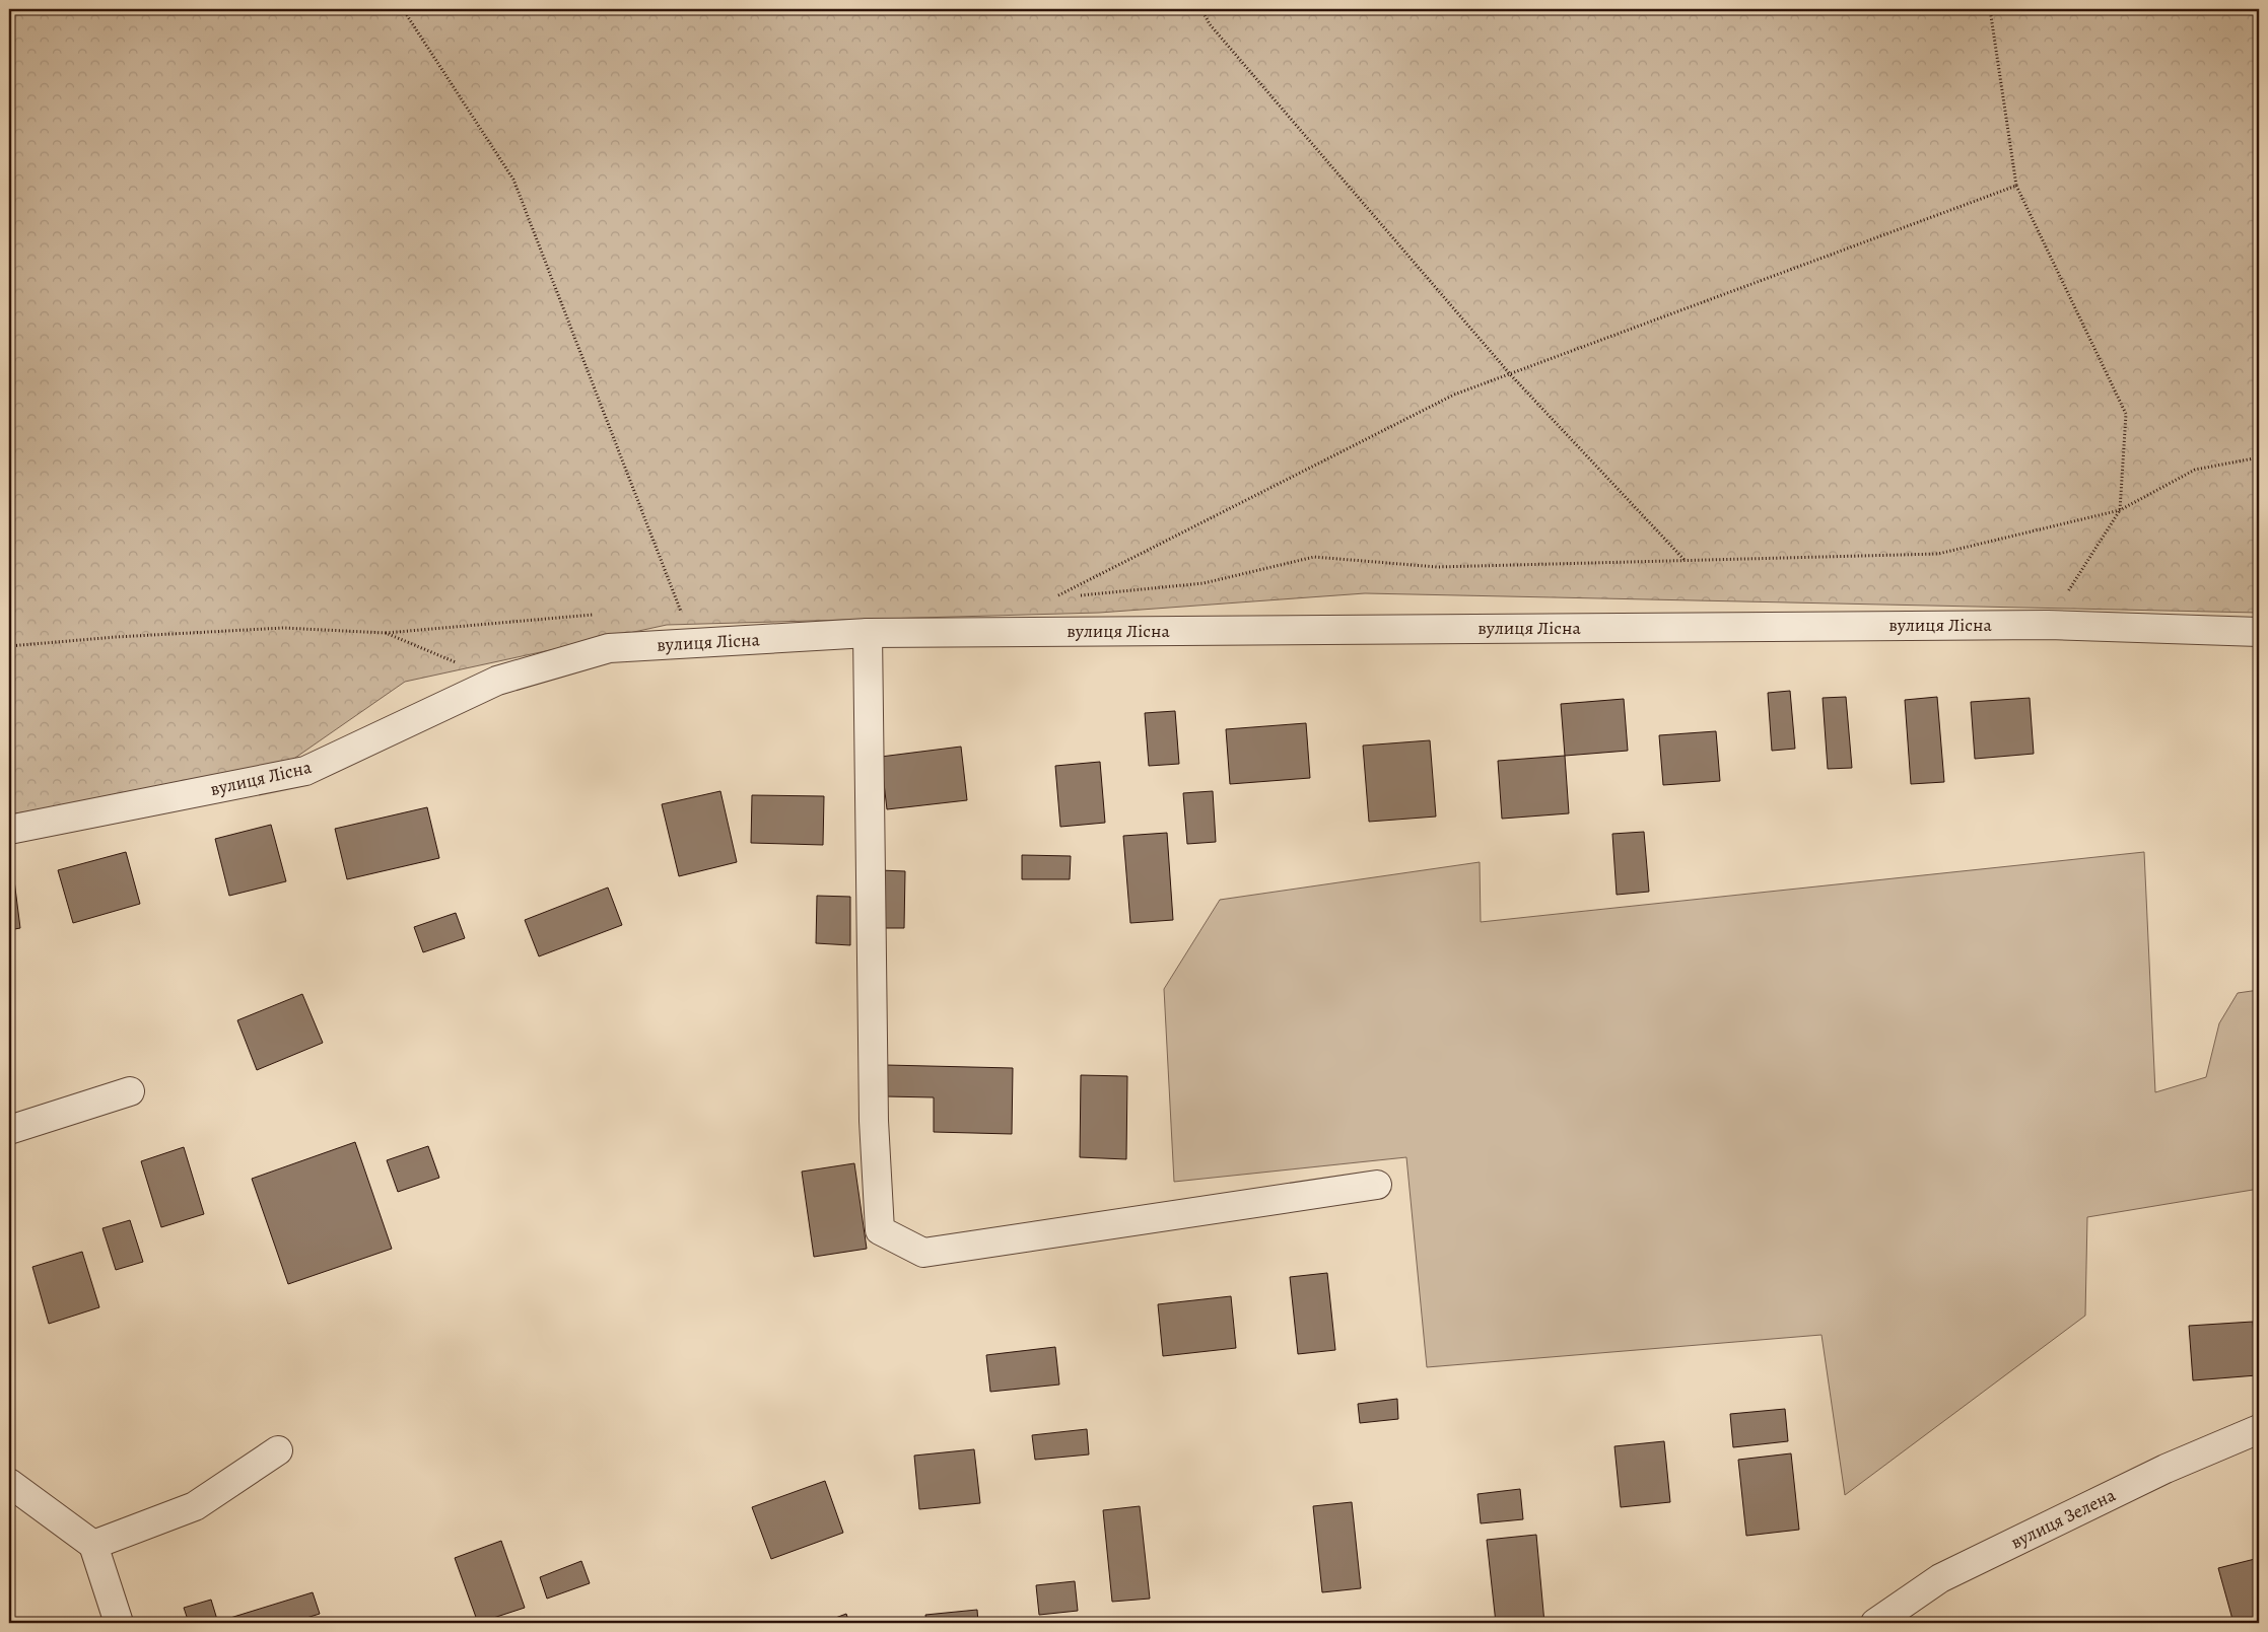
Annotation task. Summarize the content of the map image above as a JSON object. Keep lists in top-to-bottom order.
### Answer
{
  "streets": {
    "street": ["вулиця Лісна", "вулиця Зелена"]
  }
}
